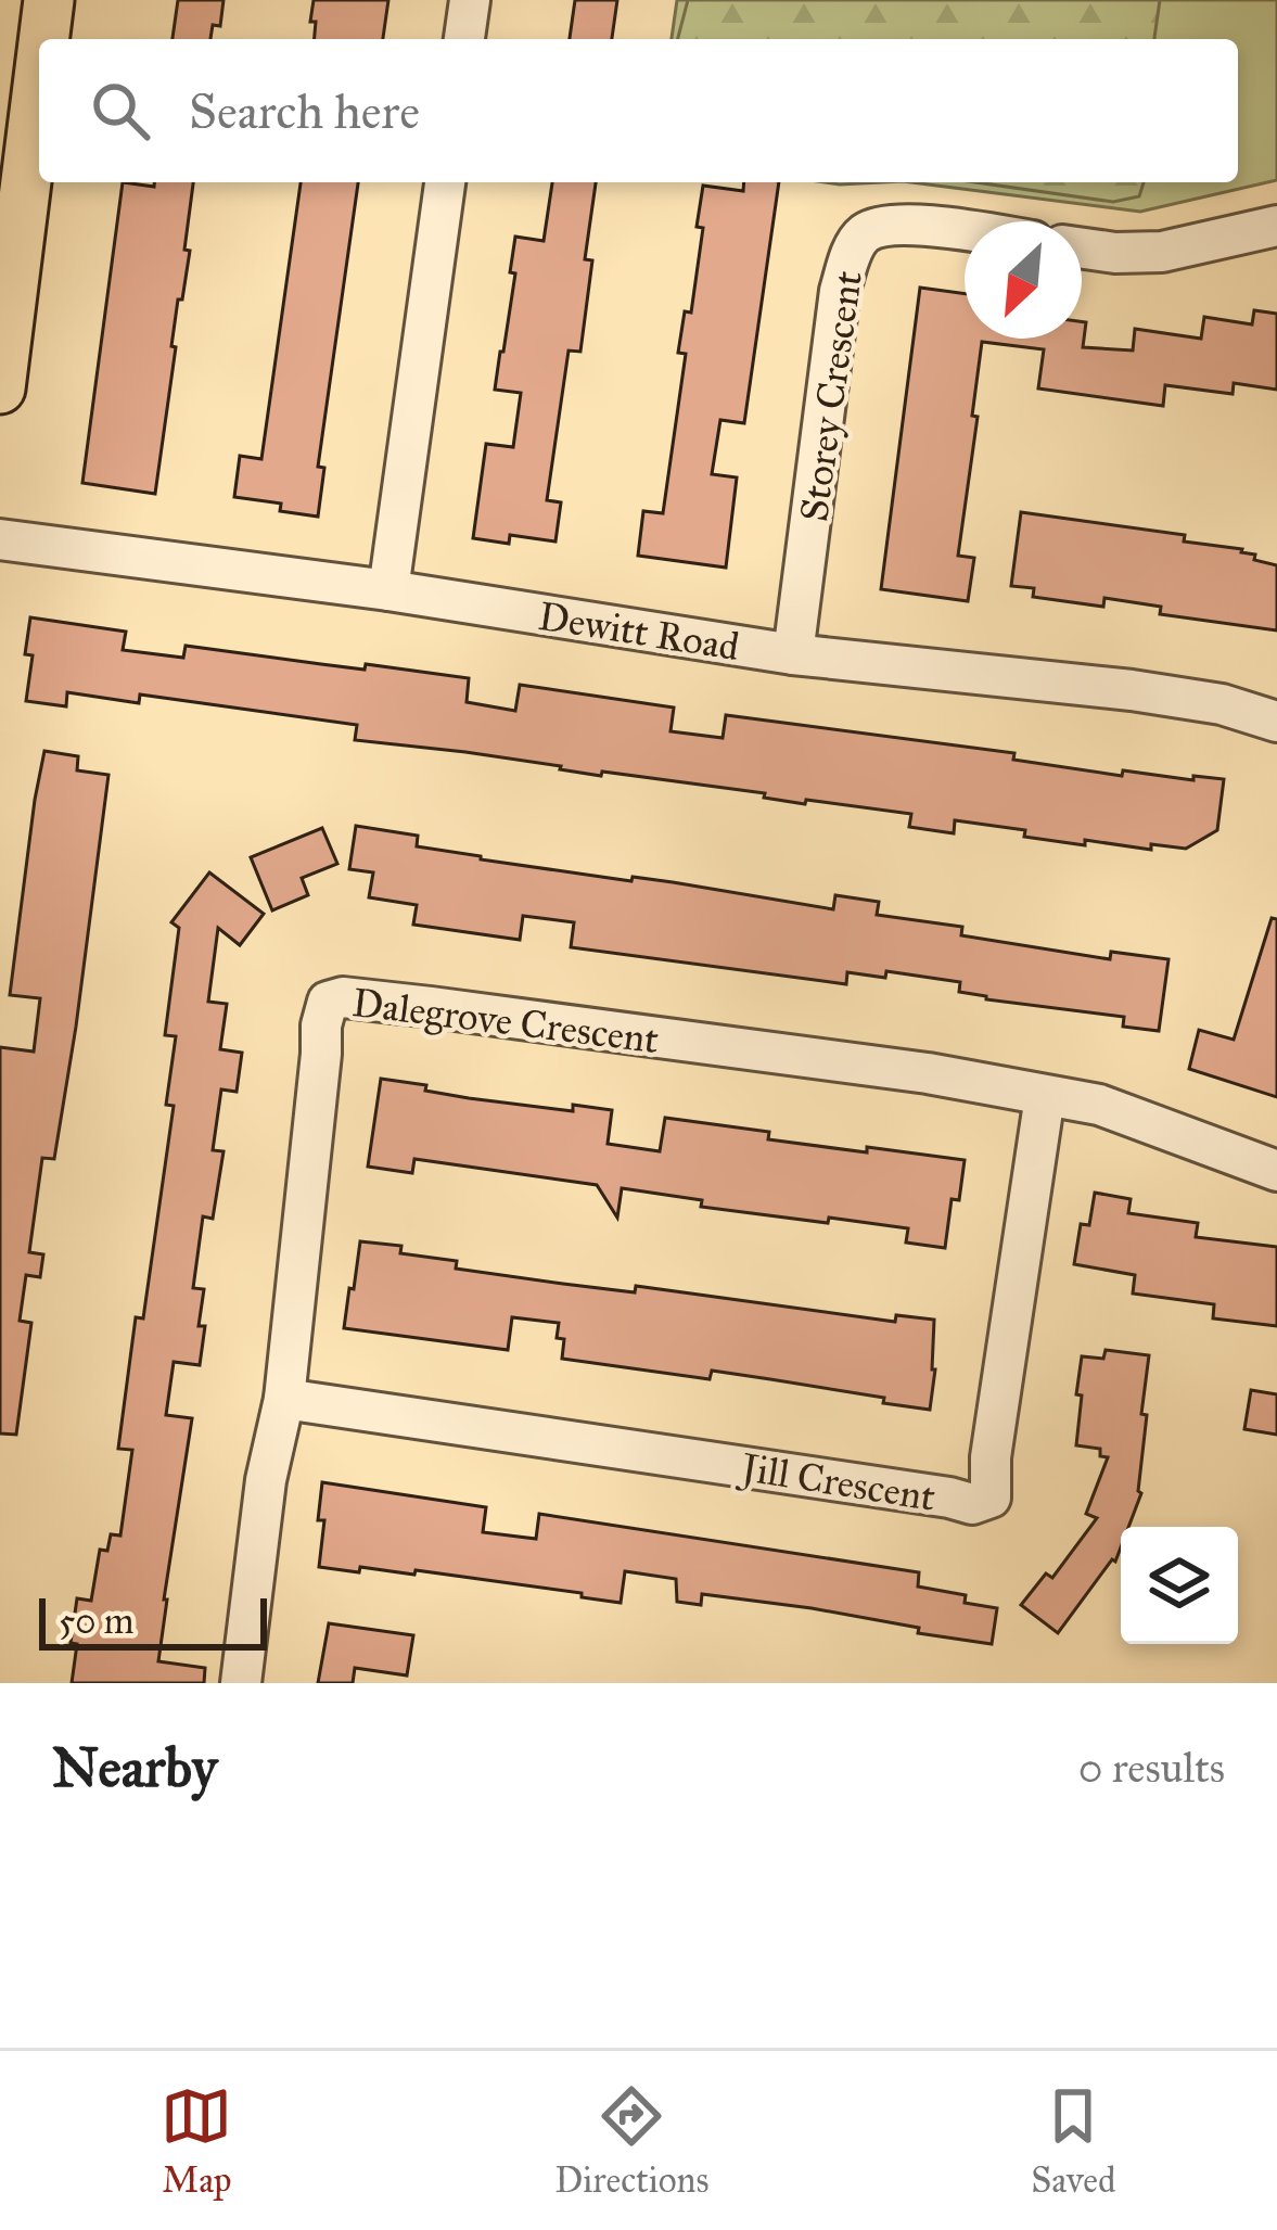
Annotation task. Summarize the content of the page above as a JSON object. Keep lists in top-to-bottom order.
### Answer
{
  "streets": {
    "street": [
      "Storey Crescent",
      "Dewitt Road",
      "Dalegrove Crescent",
      "Jill Crescent"
    ]
  },
  "crossings": [
    ["Storey Crescent", "Dewitt Road"],
    ["Dalegrove Crescent", "Jill Crescent"]
  ],
  "scale_bar": "50 m",
  "north": "bottom left",
  "page": {
    "search": "Search here",
    "scale": "50 m",
    "heading": ["Nearby", "0 results"],
    "nav": ["Map", "Directions", "Saved"]
  }
}
